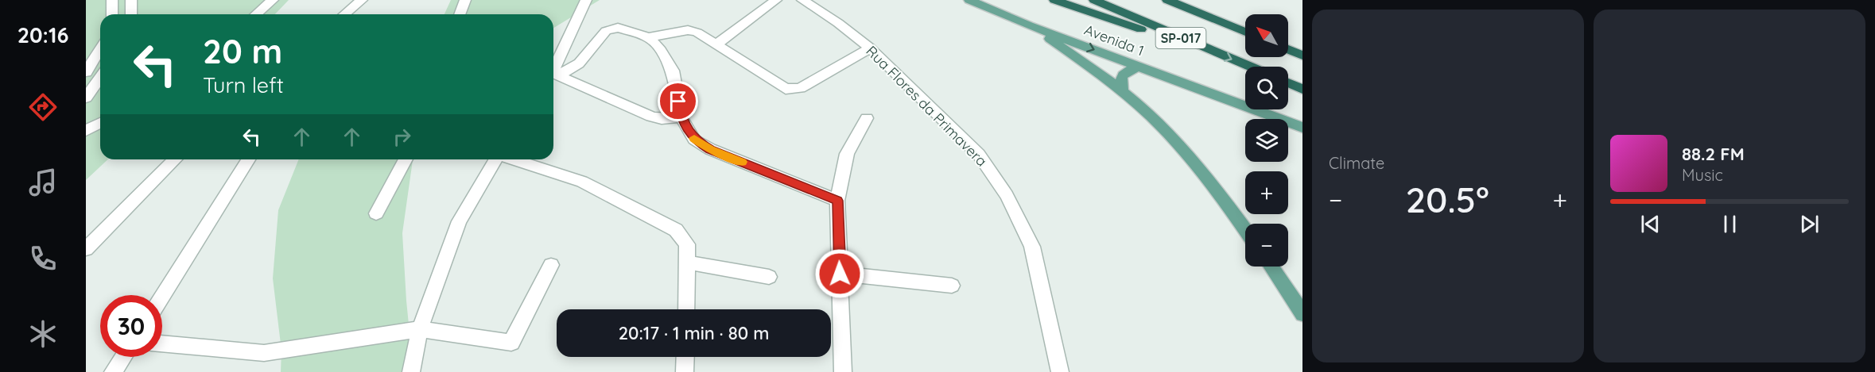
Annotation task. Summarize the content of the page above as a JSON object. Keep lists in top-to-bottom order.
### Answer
{
  "streets": {
    "highway": ["SP-017"],
    "main road": ["Avenida 1"],
    "street": ["Rua Flores da Primavera"]
  },
  "north": "top left",
  "page": {
    "tabs": "20:16",
    "tile": "Climate",
    "map_buttons": ["+", "−"],
    "turn": ["20 m", "Turn left"],
    "song": ["88.2 FM", "Music"],
    "heat": ["−", "20.5°", "+"],
    "limit": "30",
    "trip": "20:17 · 1 min · 80 m"
  }
}
